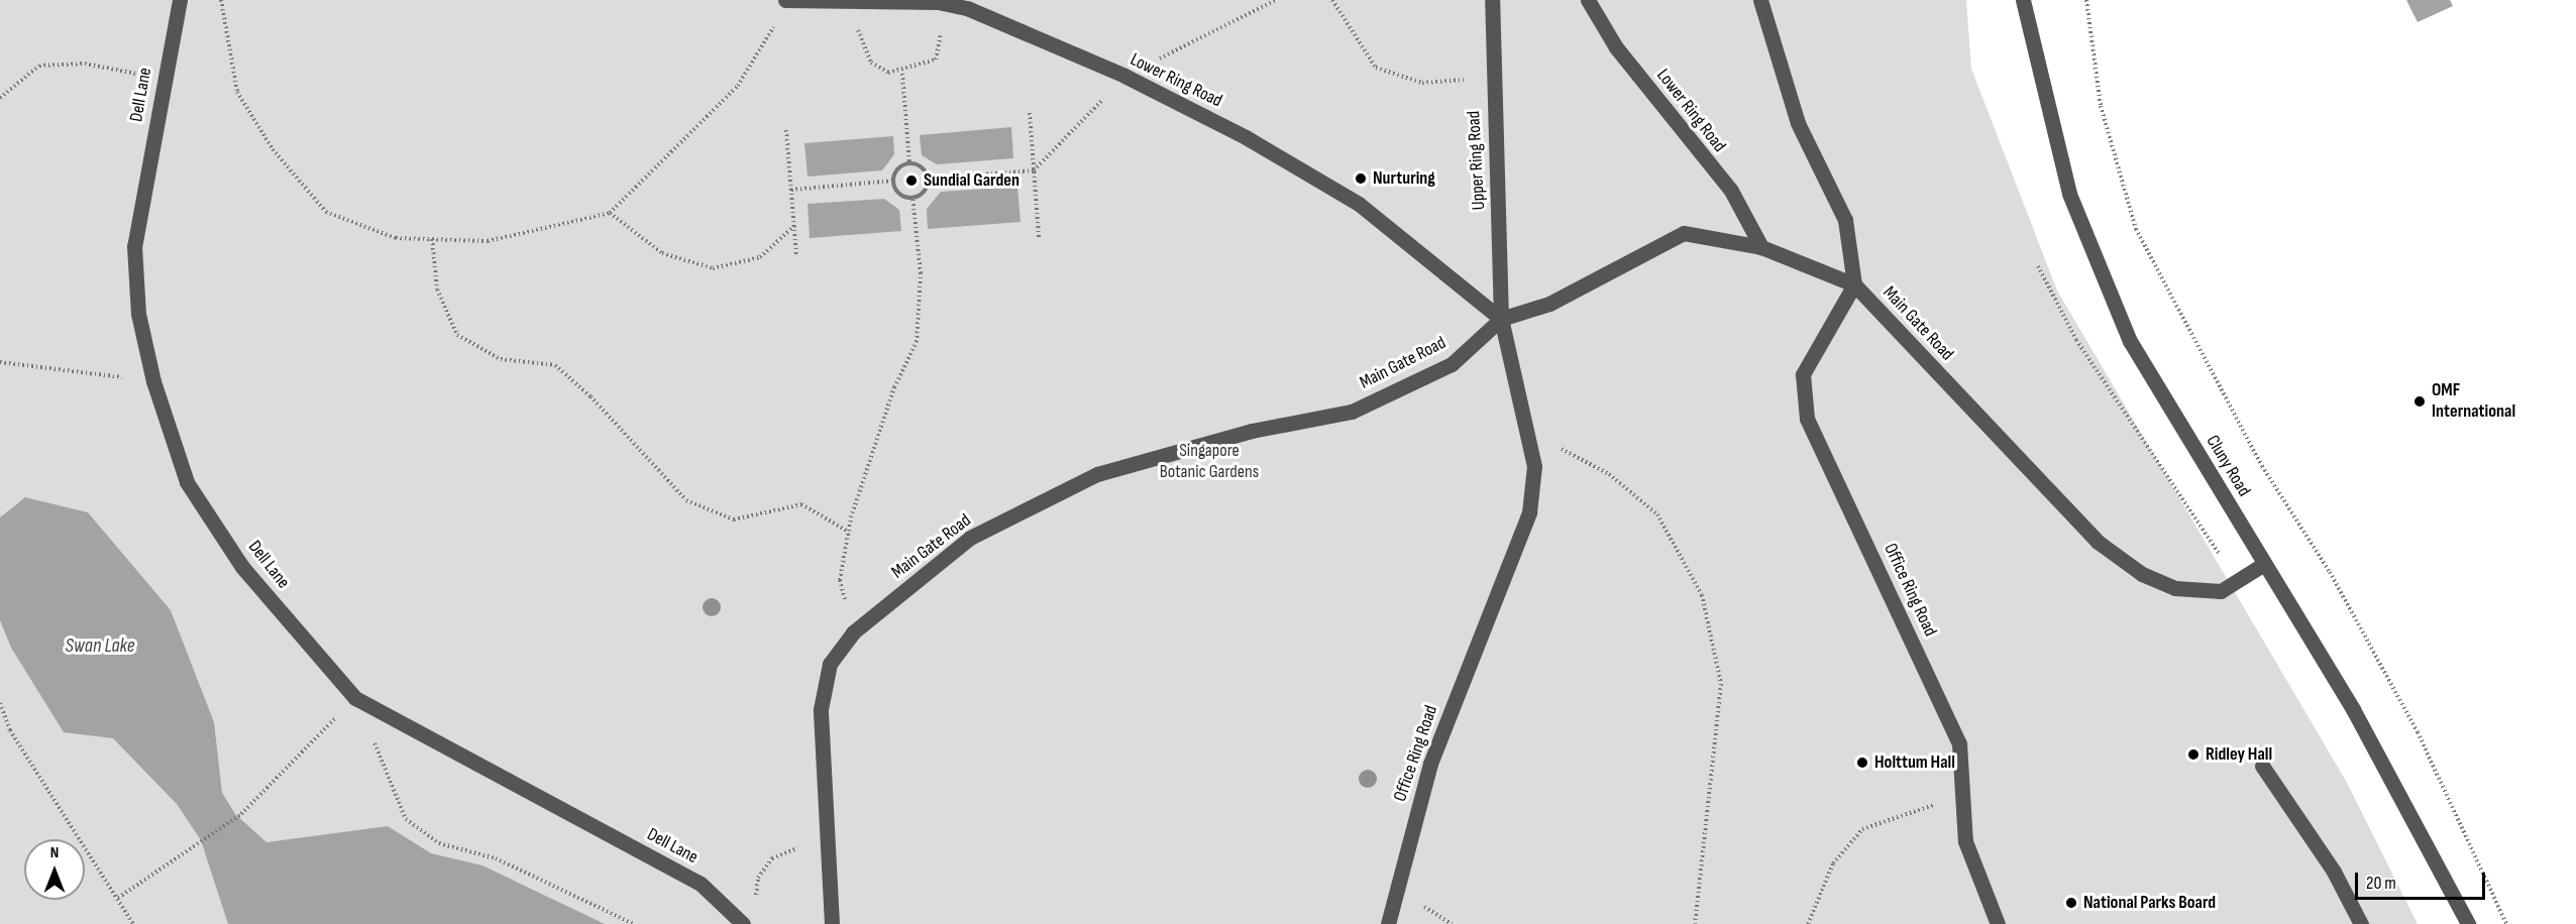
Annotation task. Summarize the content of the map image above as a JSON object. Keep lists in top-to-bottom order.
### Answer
{
  "streets": {
    "street": [
      "Lower Ring Road",
      "Dell Lane",
      "Upper Ring Road",
      "Main Gate Road",
      "Cluny Road",
      "Office Ring Road"
    ]
  },
  "crossings": [
    ["Lower Ring Road", "Upper Ring Road"],
    ["Lower Ring Road", "Main Gate Road"],
    ["Lower Ring Road", "Office Ring Road"],
    ["Upper Ring Road", "Main Gate Road"],
    ["Upper Ring Road", "Office Ring Road"],
    ["Main Gate Road", "Cluny Road"],
    ["Main Gate Road", "Office Ring Road"]
  ],
  "water": ["Swan Lake"],
  "parks": ["Singapore Botanic Gardens"],
  "places": [
    "Nurturing",
    "Sundial Garden",
    "OMF International",
    "Ridley Hall",
    "Holttum Hall",
    "National Parks Board"
  ],
  "scale_bar": "20 m",
  "north": "top"
}
